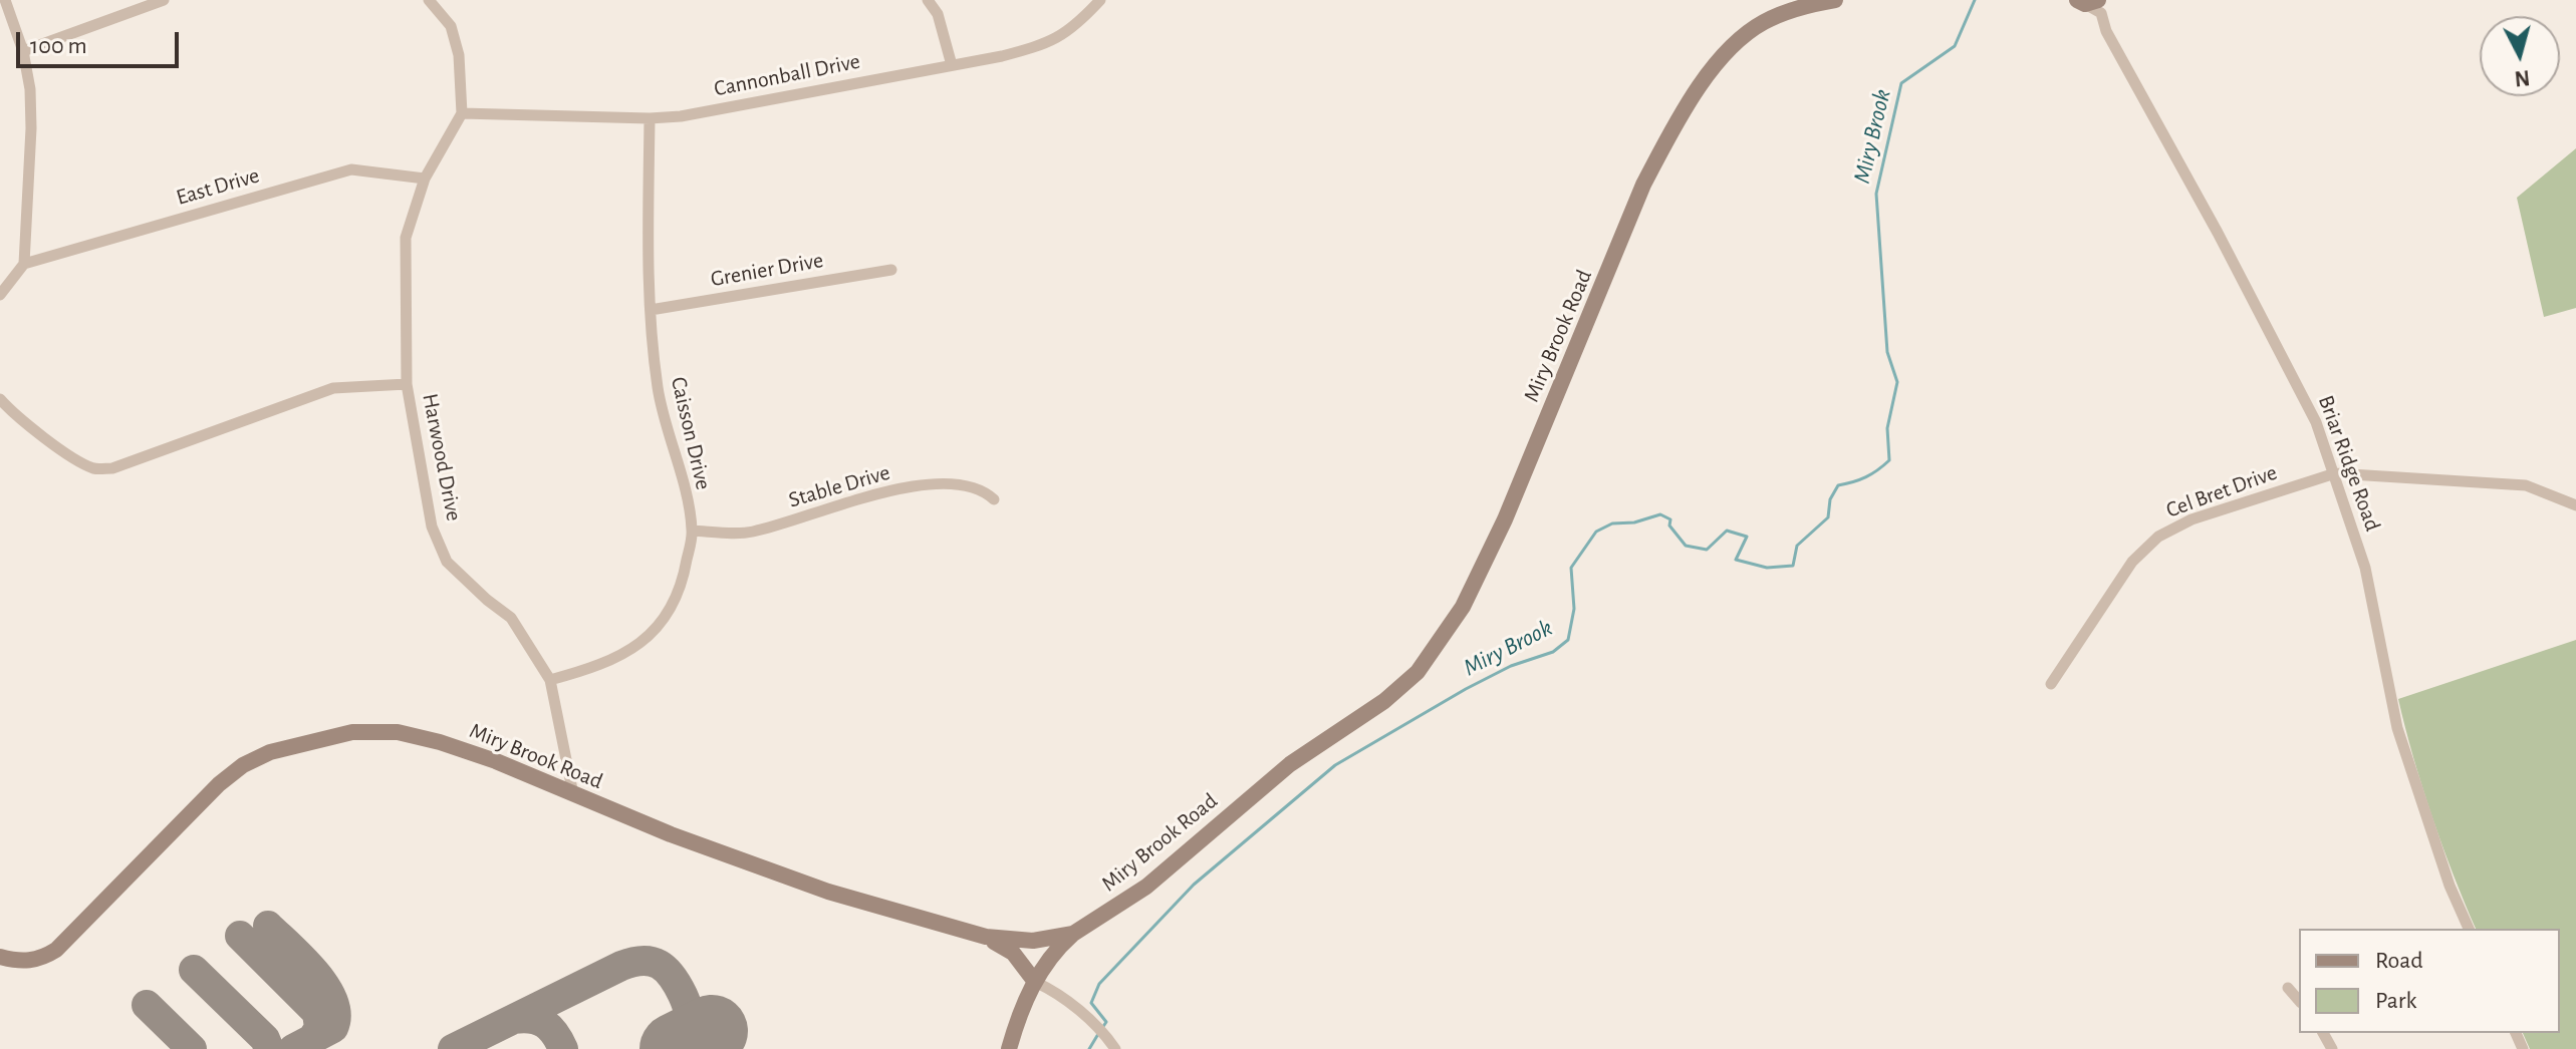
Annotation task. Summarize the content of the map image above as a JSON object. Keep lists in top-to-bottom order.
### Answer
{
  "streets": {
    "main road": ["Miry Brook Road"],
    "street": [
      "Cannonball Drive",
      "East Drive",
      "Grenier Drive",
      "Caisson Drive",
      "Harwood Drive",
      "Briar Ridge Road",
      "Stable Drive",
      "Cel Bret Drive"
    ]
  },
  "crossings": [
    ["Cannonball Drive", "Caisson Drive"],
    ["Grenier Drive", "Caisson Drive"],
    ["Miry Brook Road", "Harwood Drive"],
    ["Caisson Drive", "Harwood Drive"],
    ["Caisson Drive", "Stable Drive"],
    ["Briar Ridge Road", "Cel Bret Drive"]
  ],
  "water": ["Miry Brook"],
  "legend": ["Road", "Park"],
  "scale_bar": "100 m",
  "north": "bottom"
}
